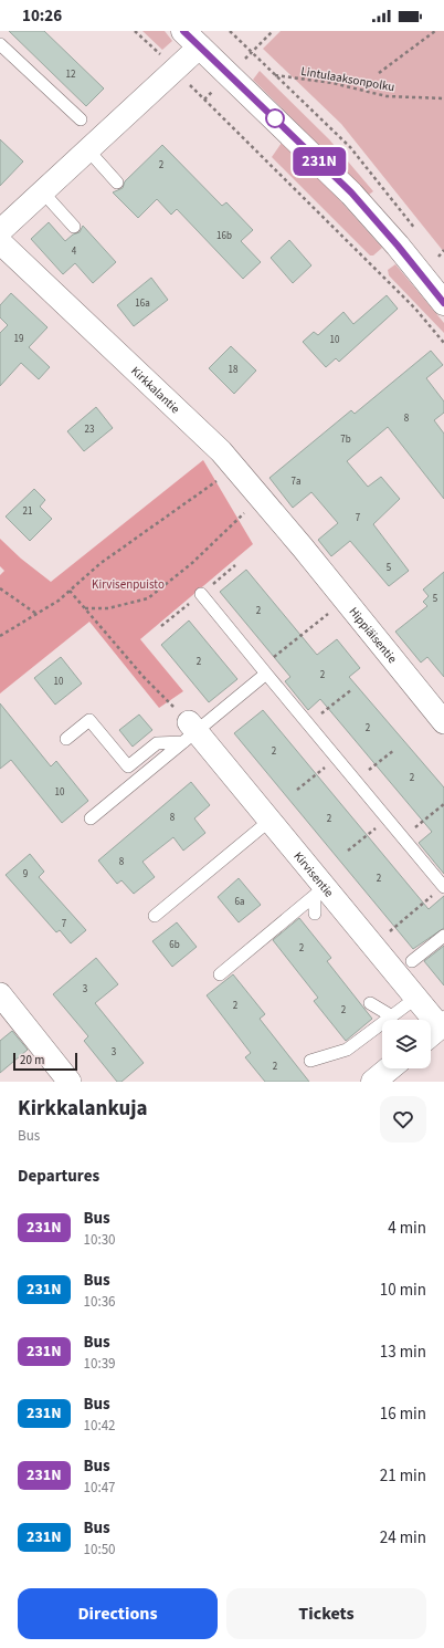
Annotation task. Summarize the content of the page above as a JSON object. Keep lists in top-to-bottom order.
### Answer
{
  "streets": {
    "street": ["Kirkkalantie", "Hippiäisentie", "Kirvisentie"],
    "path": ["Lintulaaksonpolku"]
  },
  "crossings": [
    ["Kirkkalantie", "Hippiäisentie"]
  ],
  "parks": ["Kirvisenpuisto"],
  "lines": ["bus line 231N"],
  "house_numbers": [
    "12",
    "2",
    "16b",
    "4",
    "16a",
    "19",
    "10",
    "18",
    "8",
    "23",
    "7b",
    "7a",
    "21",
    "7",
    "5",
    "5",
    "2",
    "2",
    "2",
    "10",
    "2",
    "2",
    "2",
    "10",
    "8",
    "2",
    "8",
    "9",
    "2",
    "6a",
    "7",
    "6b",
    "2",
    "3",
    "2",
    "2",
    "3",
    "2"
  ],
  "scale_bar": "20 m",
  "page": {
    "status": "10:26",
    "on_map": "231N",
    "scale": "20 m",
    "heading": [
      ["Kirkkalankuja", "Bus"],
      "Departures"
    ],
    "list": [
      {
        "mark": "231N",
        "name": "Bus",
        "note": "10:30",
        "value": "4 min"
      },
      {
        "mark": "231N",
        "name": "Bus",
        "note": "10:36",
        "value": "10 min"
      },
      {
        "mark": "231N",
        "name": "Bus",
        "note": "10:39",
        "value": "13 min"
      },
      {
        "mark": "231N",
        "name": "Bus",
        "note": "10:42",
        "value": "16 min"
      },
      {
        "mark": "231N",
        "name": "Bus",
        "note": "10:47",
        "value": "21 min"
      },
      {
        "mark": "231N",
        "name": "Bus",
        "note": "10:50",
        "value": "24 min"
      }
    ],
    "buttons": ["Directions", "Tickets"]
  }
}
